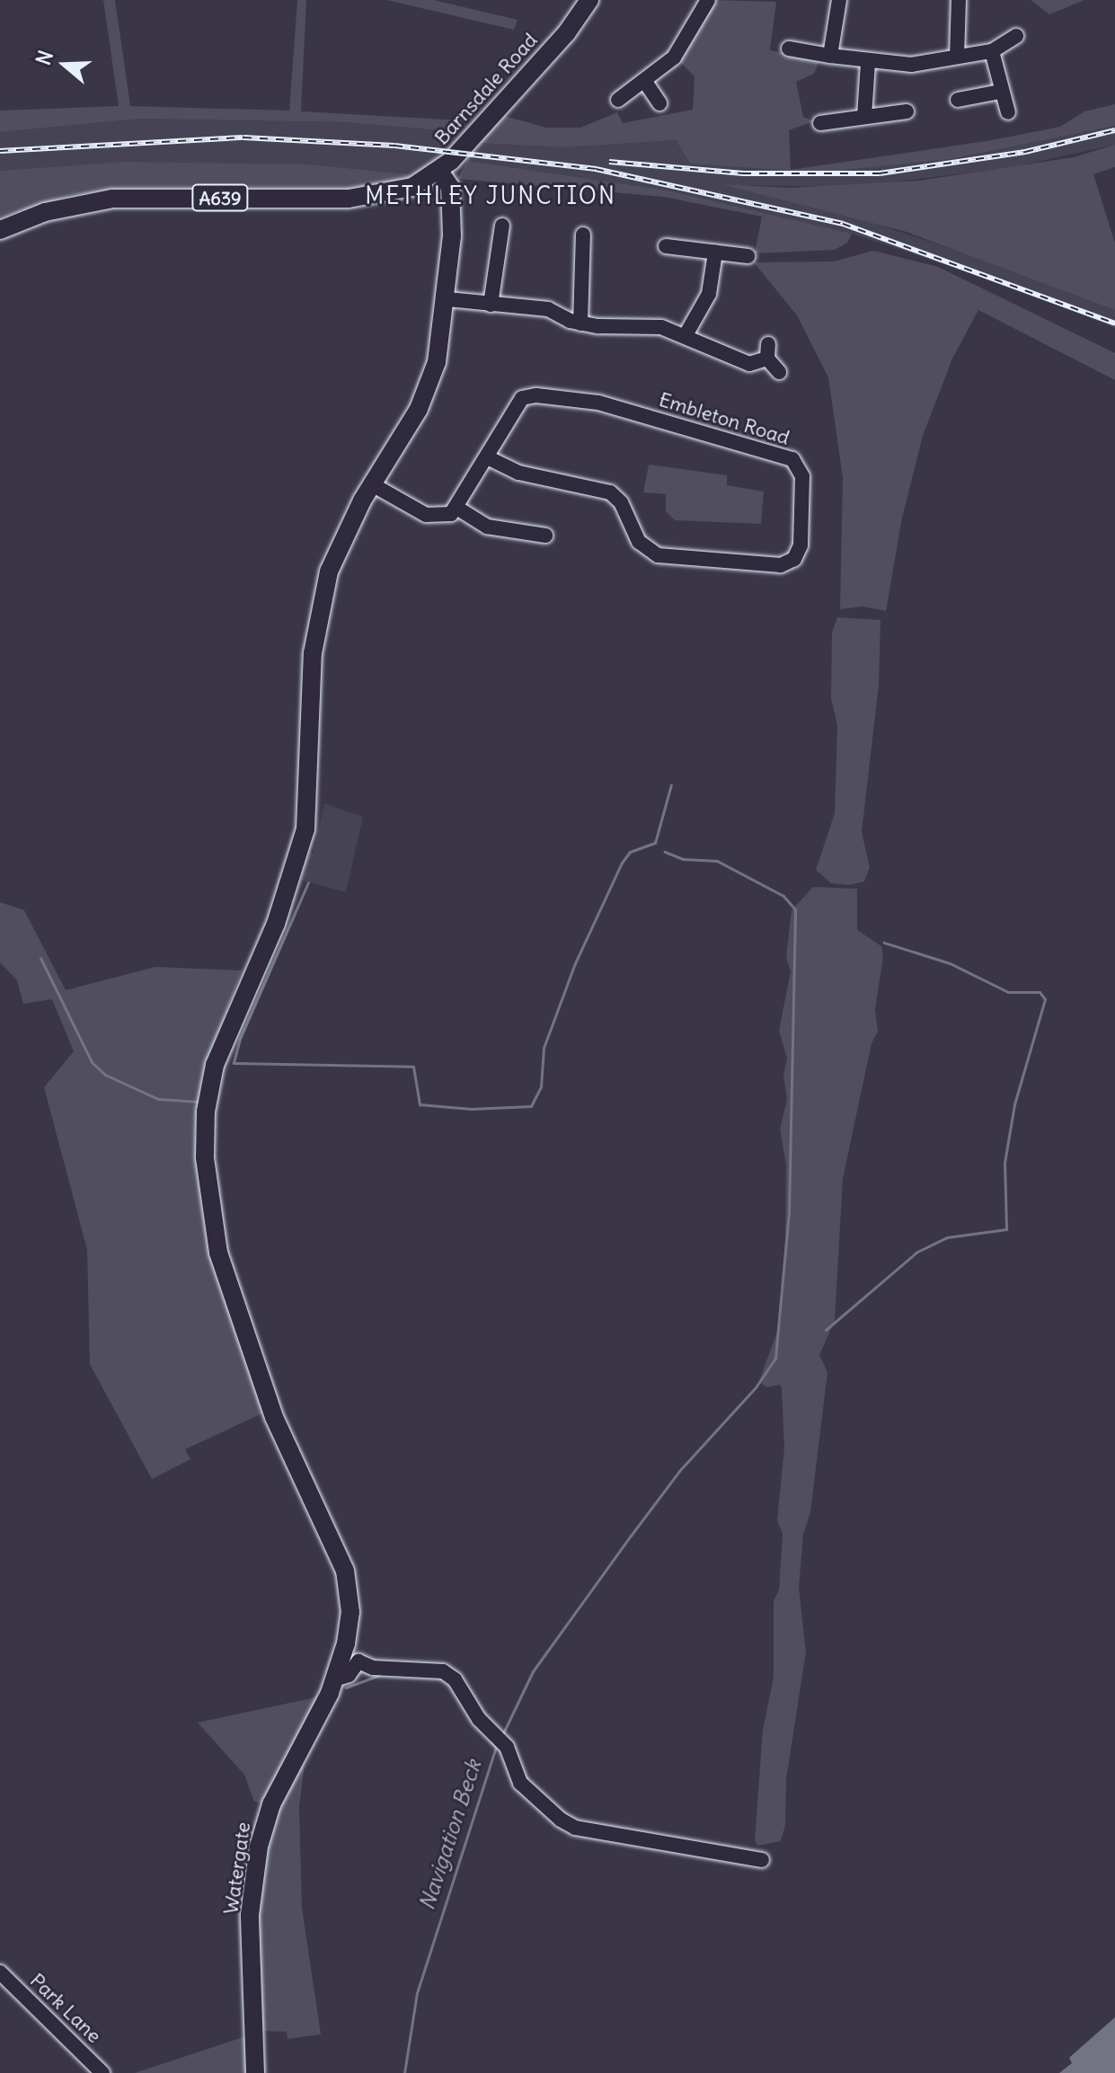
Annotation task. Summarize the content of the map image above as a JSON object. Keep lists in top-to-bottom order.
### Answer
{
  "streets": {
    "main road": ["Barnsdale Road", "A639", "Watergate"],
    "street": ["Embleton Road", "Park Lane"]
  },
  "crossings": [
    ["Barnsdale Road", "A639"],
    ["Barnsdale Road", "Watergate"],
    ["A639", "Watergate"]
  ],
  "districts": ["METHLEY JUNCTION"],
  "water": ["Navigation Beck"],
  "north": "left"
}
